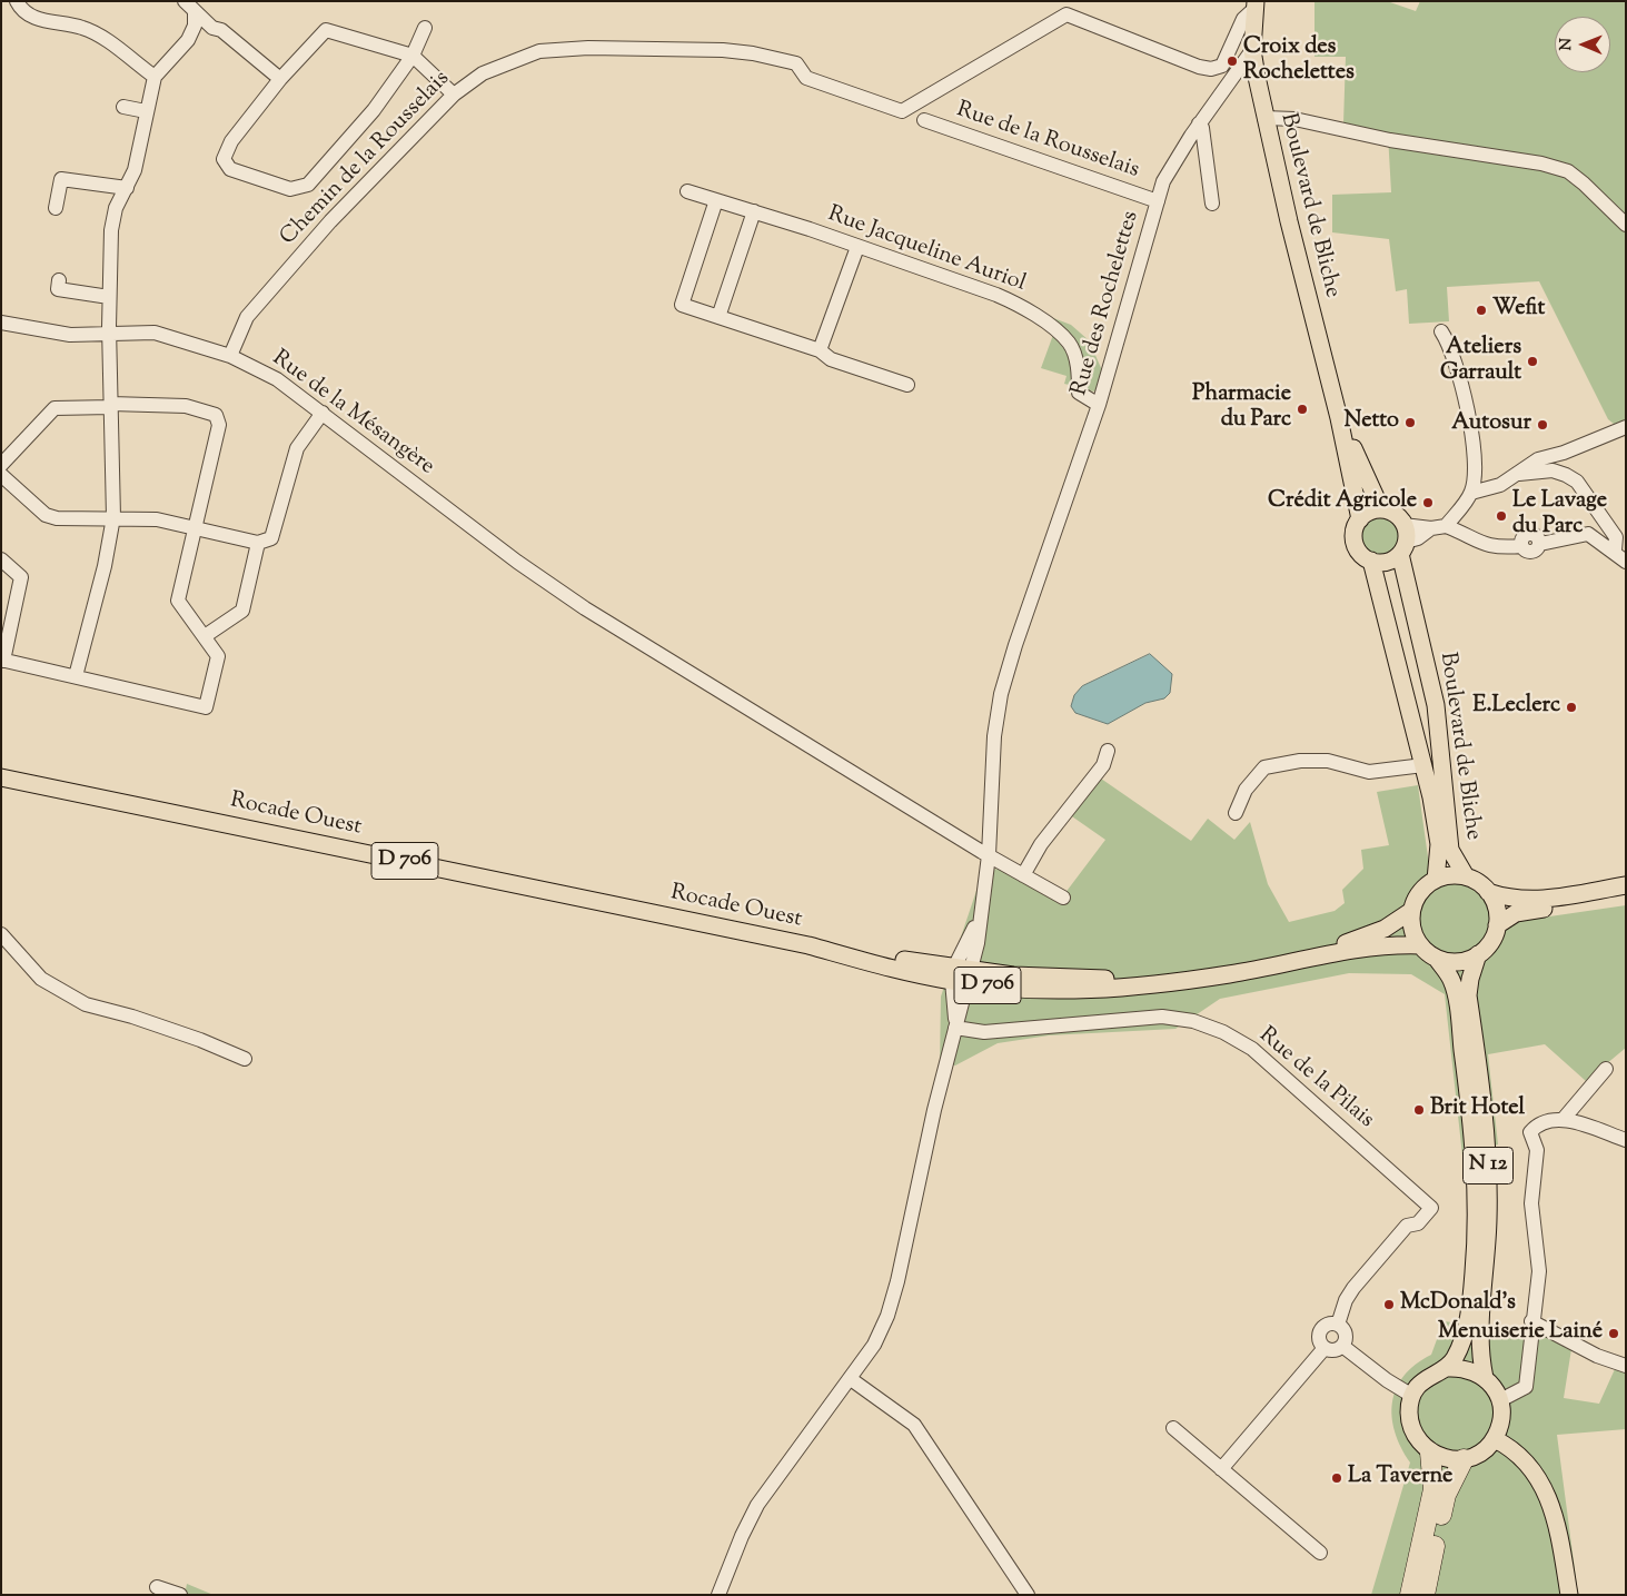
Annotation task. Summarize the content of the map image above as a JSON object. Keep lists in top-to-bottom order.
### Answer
{
  "streets": {
    "main road": [
      "Boulevard de Bliche",
      "Rocade Ouest",
      "D 706",
      "N 12"
    ],
    "street": [
      "Rue de la Rousselais",
      "Chemin de la Rousselais",
      "Rue Jacqueline Auriol",
      "Rue des Rochelettes",
      "Rue de la Mésangère",
      "Rue de la Pilais"
    ]
  },
  "crossings": [
    ["Rue de la Rousselais", "Rue des Rochelettes"],
    ["Chemin de la Rousselais", "Boulevard de Bliche"],
    ["Chemin de la Rousselais", "Rue de la Mésangère"],
    ["Boulevard de Bliche", "Rue des Rochelettes"],
    ["Boulevard de Bliche", "Rocade Ouest"],
    ["Boulevard de Bliche", "N 12"],
    ["Rue Jacqueline Auriol", "Rue des Rochelettes"],
    ["Rue des Rochelettes", "Rue de la Mésangère"],
    ["Rue des Rochelettes", "Rocade Ouest"],
    ["Rue des Rochelettes", "Rue de la Pilais"],
    ["Rocade Ouest", "N 12"]
  ],
  "places": [
    "Croix des Rochelettes",
    "Wefit",
    "Ateliers Garrault",
    "Pharmacie du Parc",
    "Netto",
    "Autosur",
    "Crédit Agricole",
    "Le Lavage du Parc",
    "E.Leclerc",
    "Brit Hotel",
    "McDonald's",
    "Menuiserie Lainé",
    "La Taverne"
  ],
  "north": "left"
}
